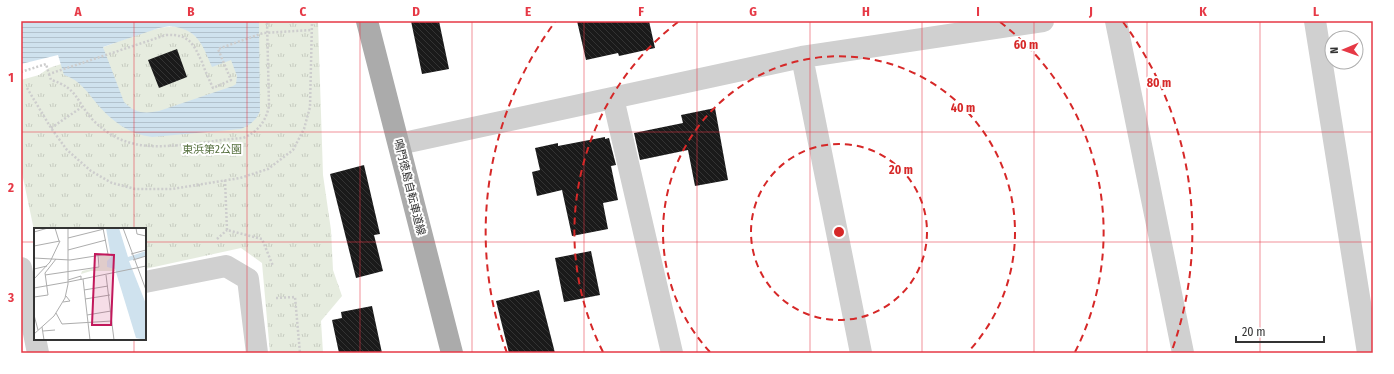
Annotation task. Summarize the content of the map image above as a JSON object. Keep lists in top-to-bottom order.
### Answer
{
  "streets": {
    "main road": ["鳴門徳島自転車道線"]
  },
  "parks": ["東浜第2公園"],
  "scale_bar": "20 m",
  "north": "left",
  "grid": {
    "columns": [
      "A",
      "B",
      "C",
      "D",
      "E",
      "F",
      "G",
      "H",
      "I",
      "J",
      "K",
      "L"
    ],
    "rows": ["1", "2", "3"]
  },
  "rings": [
    "60 m",
    "80 m",
    "40 m",
    "20 m"
  ]
}
